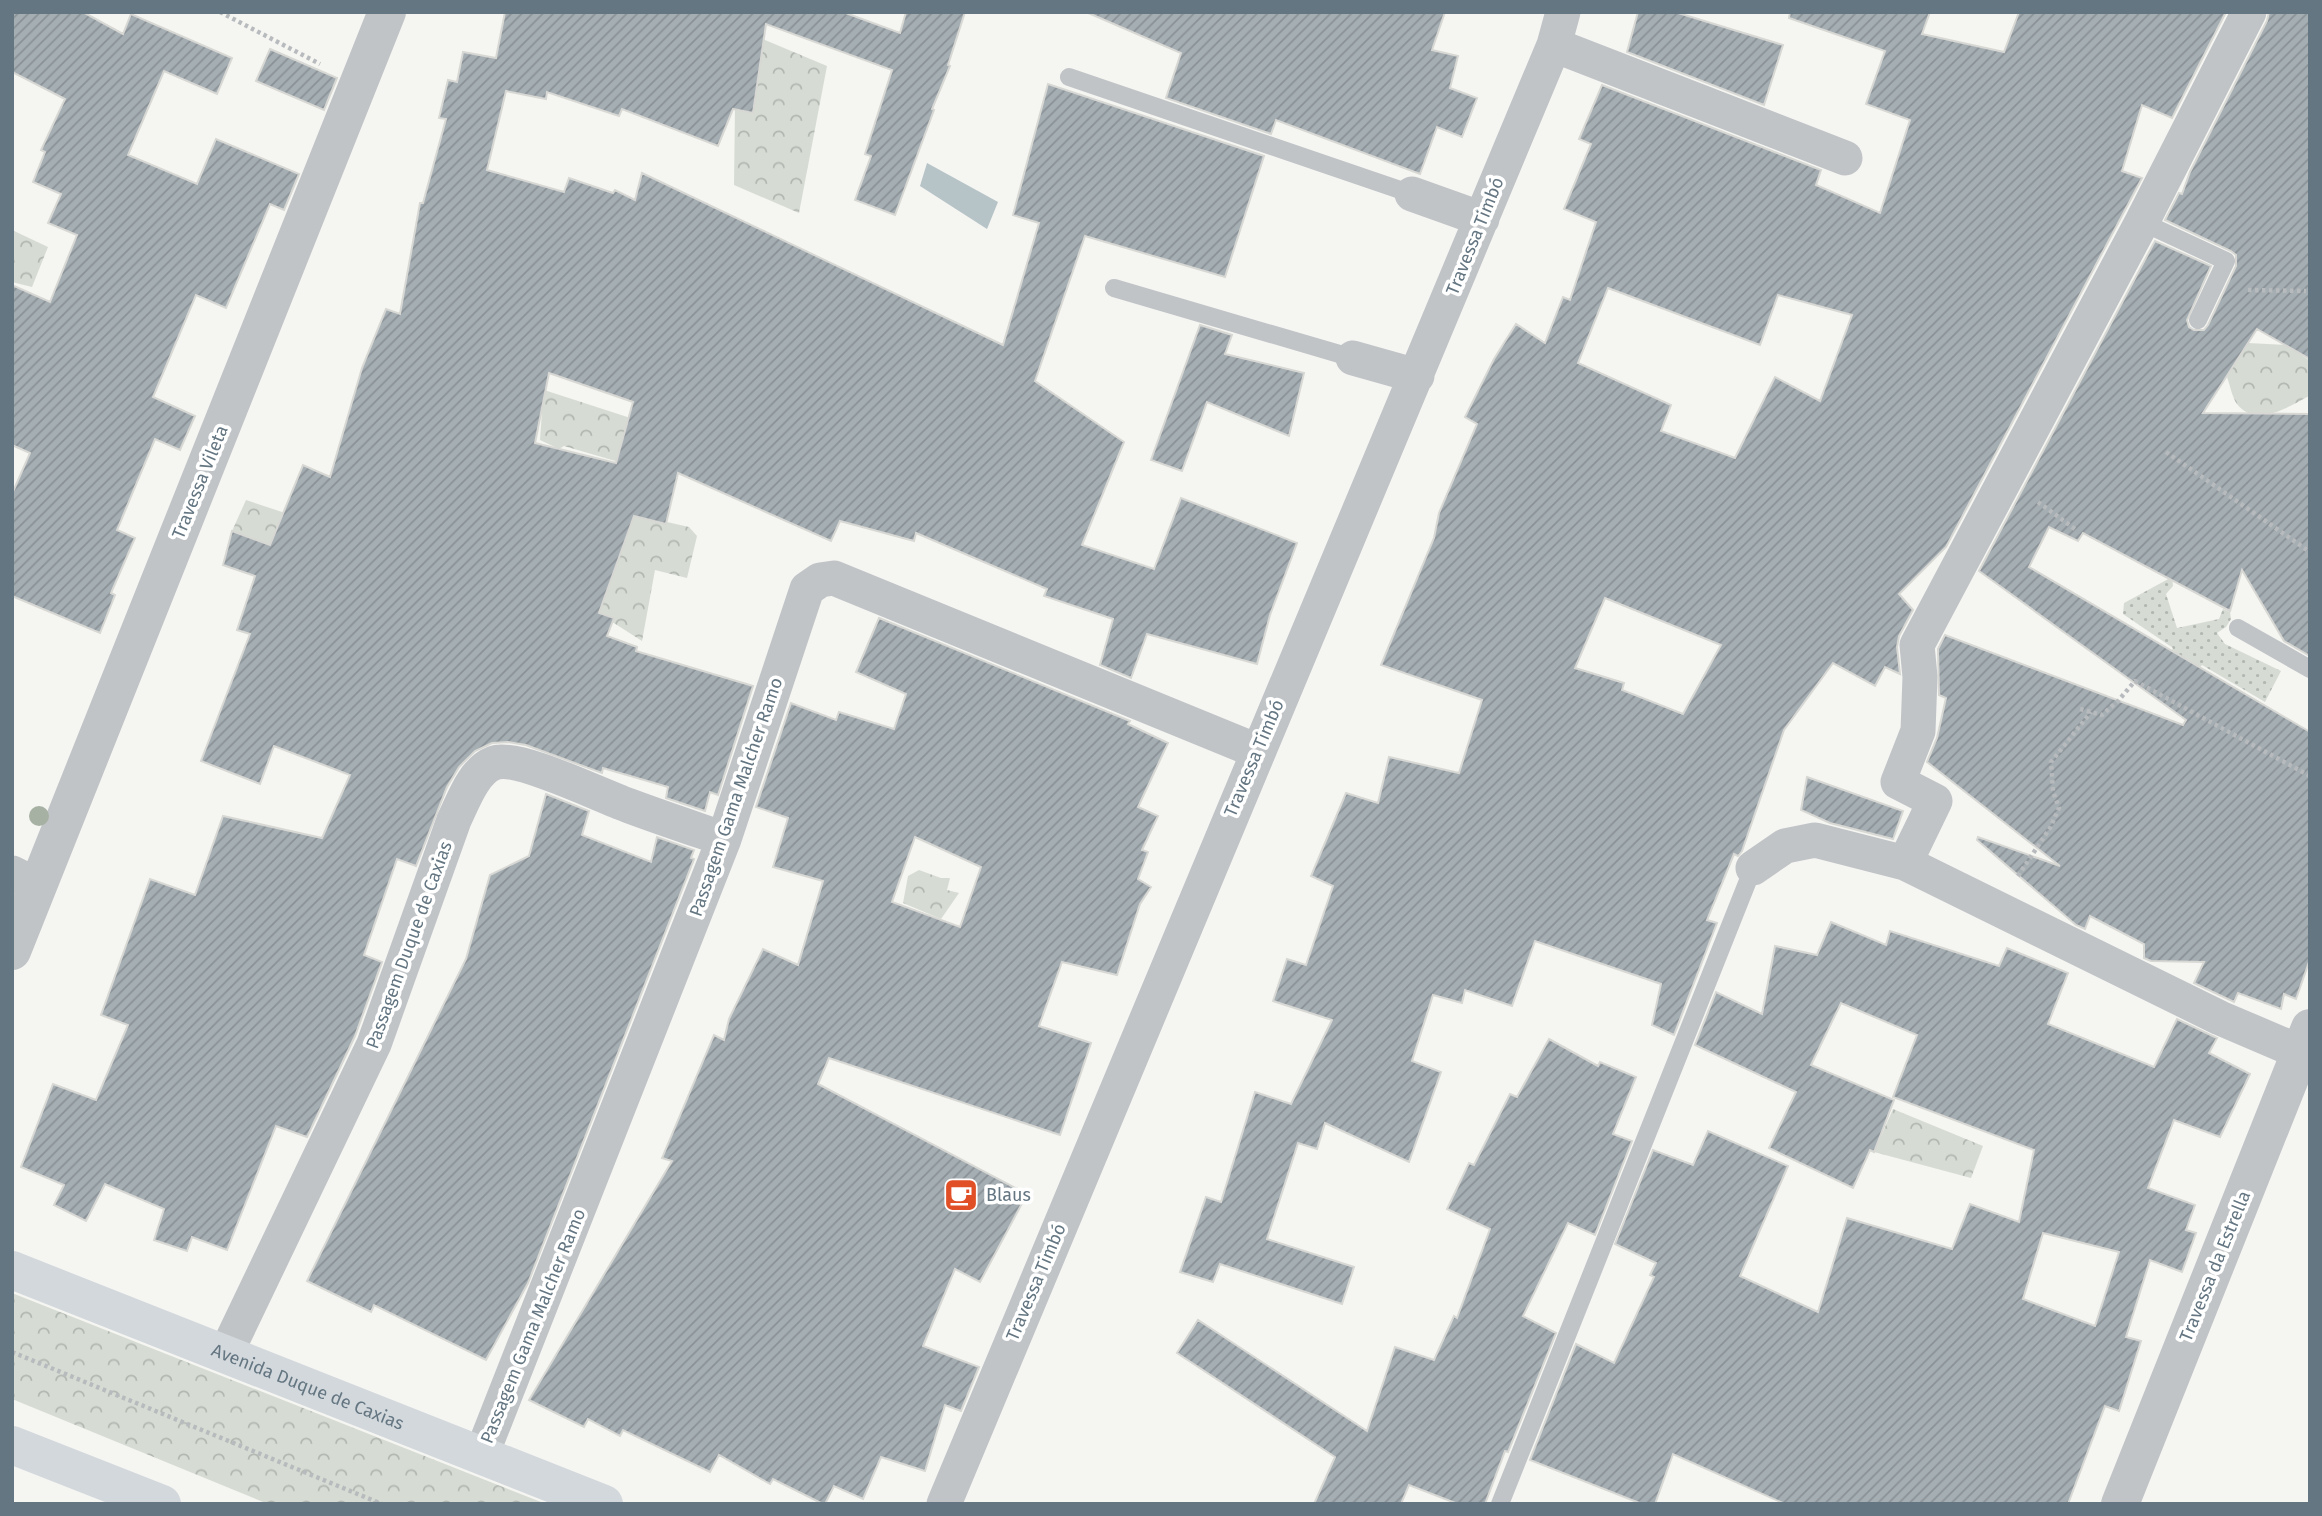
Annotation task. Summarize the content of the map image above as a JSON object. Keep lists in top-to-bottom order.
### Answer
{
  "streets": {
    "main road": ["Avenida Duque de Caxias"],
    "street": [
      "Travessa Timbó",
      "Travessa Vileta",
      "Passagem Gama Malcher Ramo",
      "Passagem Duque de Caxias",
      "Travessa da Estrella"
    ]
  },
  "crossings": [
    ["Travessa Timbó", "Passagem Gama Malcher Ramo"],
    ["Passagem Gama Malcher Ramo", "Passagem Duque de Caxias"],
    ["Passagem Gama Malcher Ramo", "Avenida Duque de Caxias"],
    ["Passagem Duque de Caxias", "Avenida Duque de Caxias"]
  ],
  "places": {
    "cafe": ["Blaus"]
  }
}
